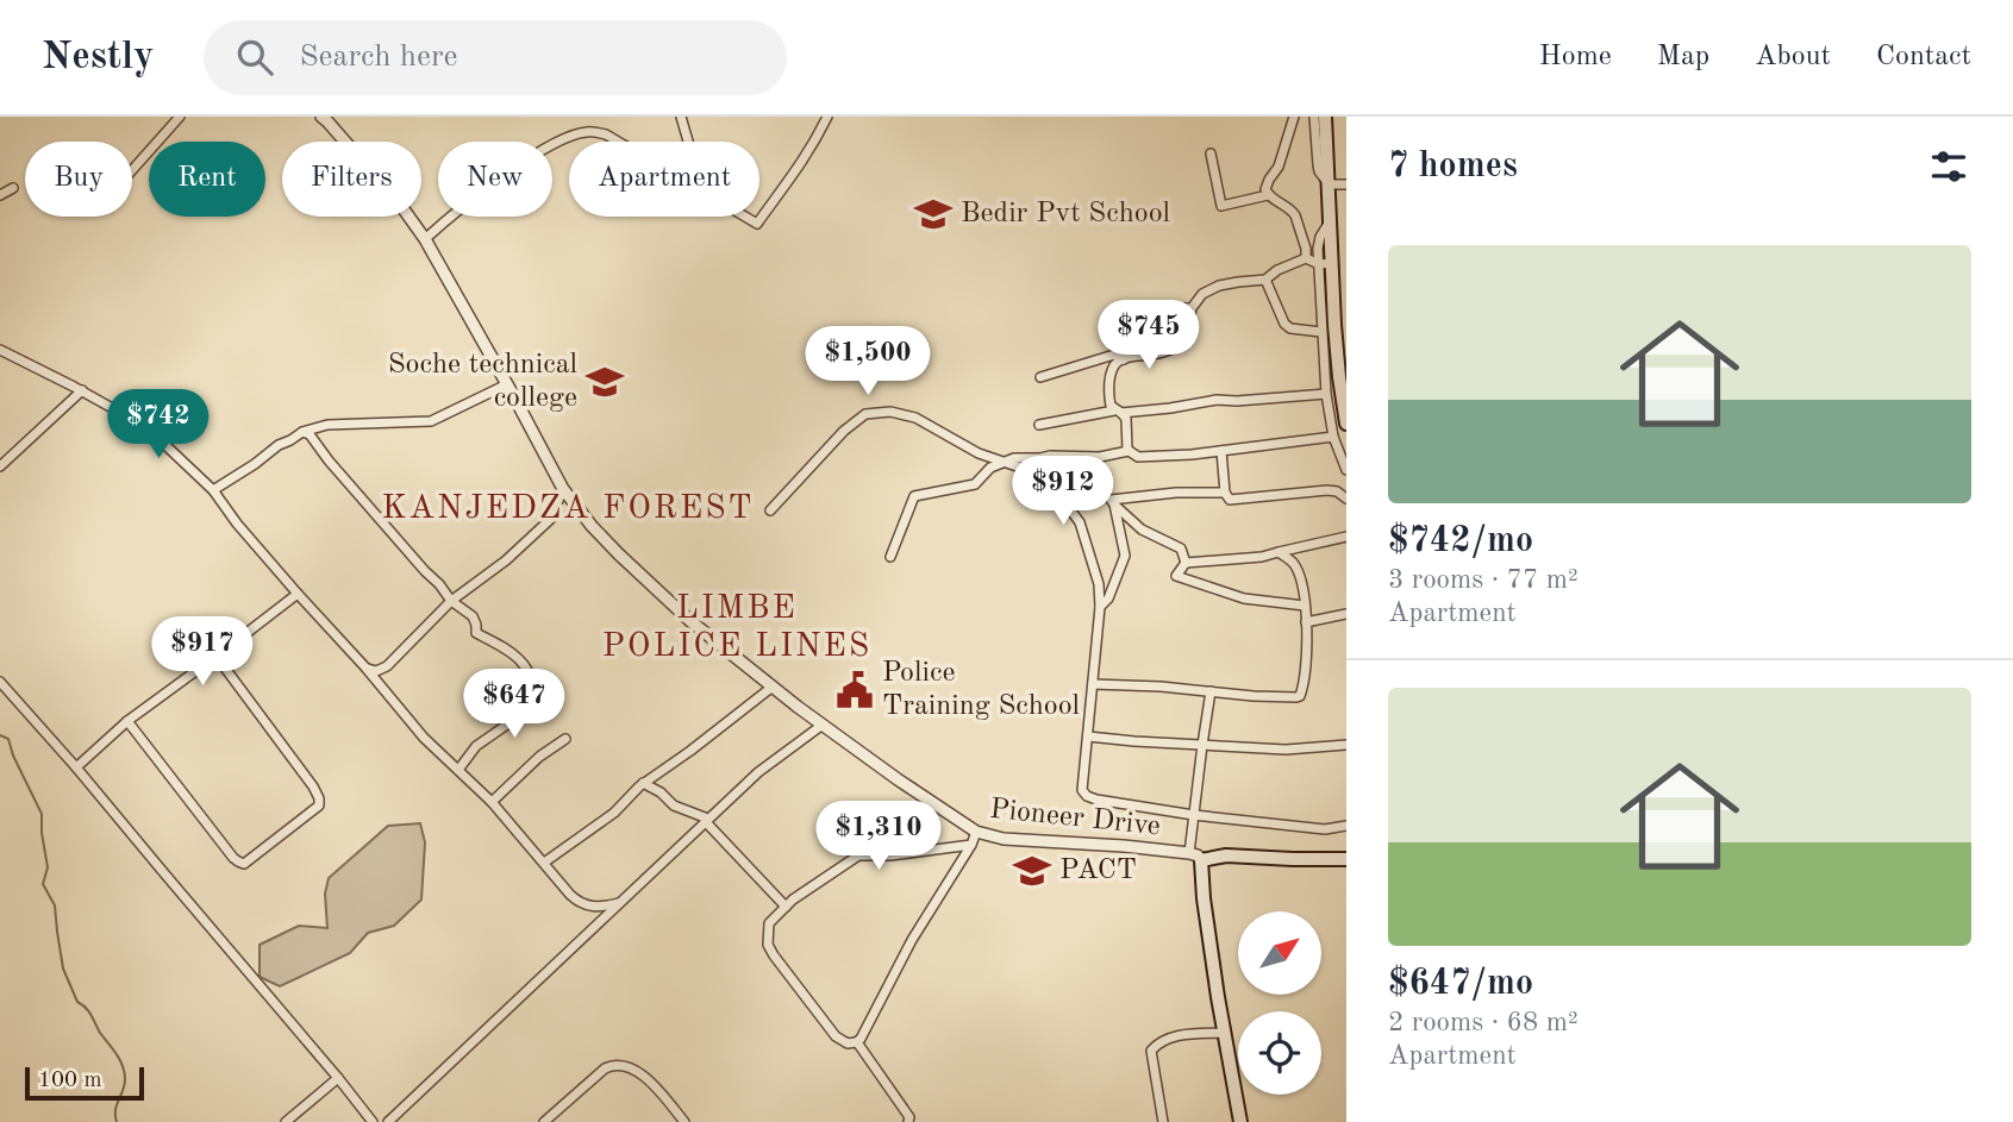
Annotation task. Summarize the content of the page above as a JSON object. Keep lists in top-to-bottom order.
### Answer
{
  "streets": {
    "street": ["Pioneer Drive"]
  },
  "districts": ["KANJEDZA FOREST", "LIMBE POLICE LINES"],
  "places": {
    "school or university": ["Bedir Pvt School", "Soche technical college", "PACT"],
    "public building": ["Police Training School"]
  },
  "scale_bar": "100 m",
  "north": "top right",
  "page": {
    "header": "Nestly",
    "search": "Search here",
    "nav": [
      "Home",
      "Map",
      "About",
      "Contact"
    ],
    "heading": "7 homes",
    "chip": [
      "Buy",
      "Rent",
      "Filters",
      "New",
      "Apartment"
    ],
    "list": [
      {
        "name": "$742/mo",
        "note": "3 rooms · 77 m² · Apartment"
      },
      {
        "name": "$647/mo",
        "note": "2 rooms · 68 m² · Apartment"
      }
    ],
    "price": [
      "$745",
      "$1,500",
      "$742",
      "$912",
      "$917",
      "$647",
      "$1,310"
    ],
    "scale": "100 m"
  }
}
